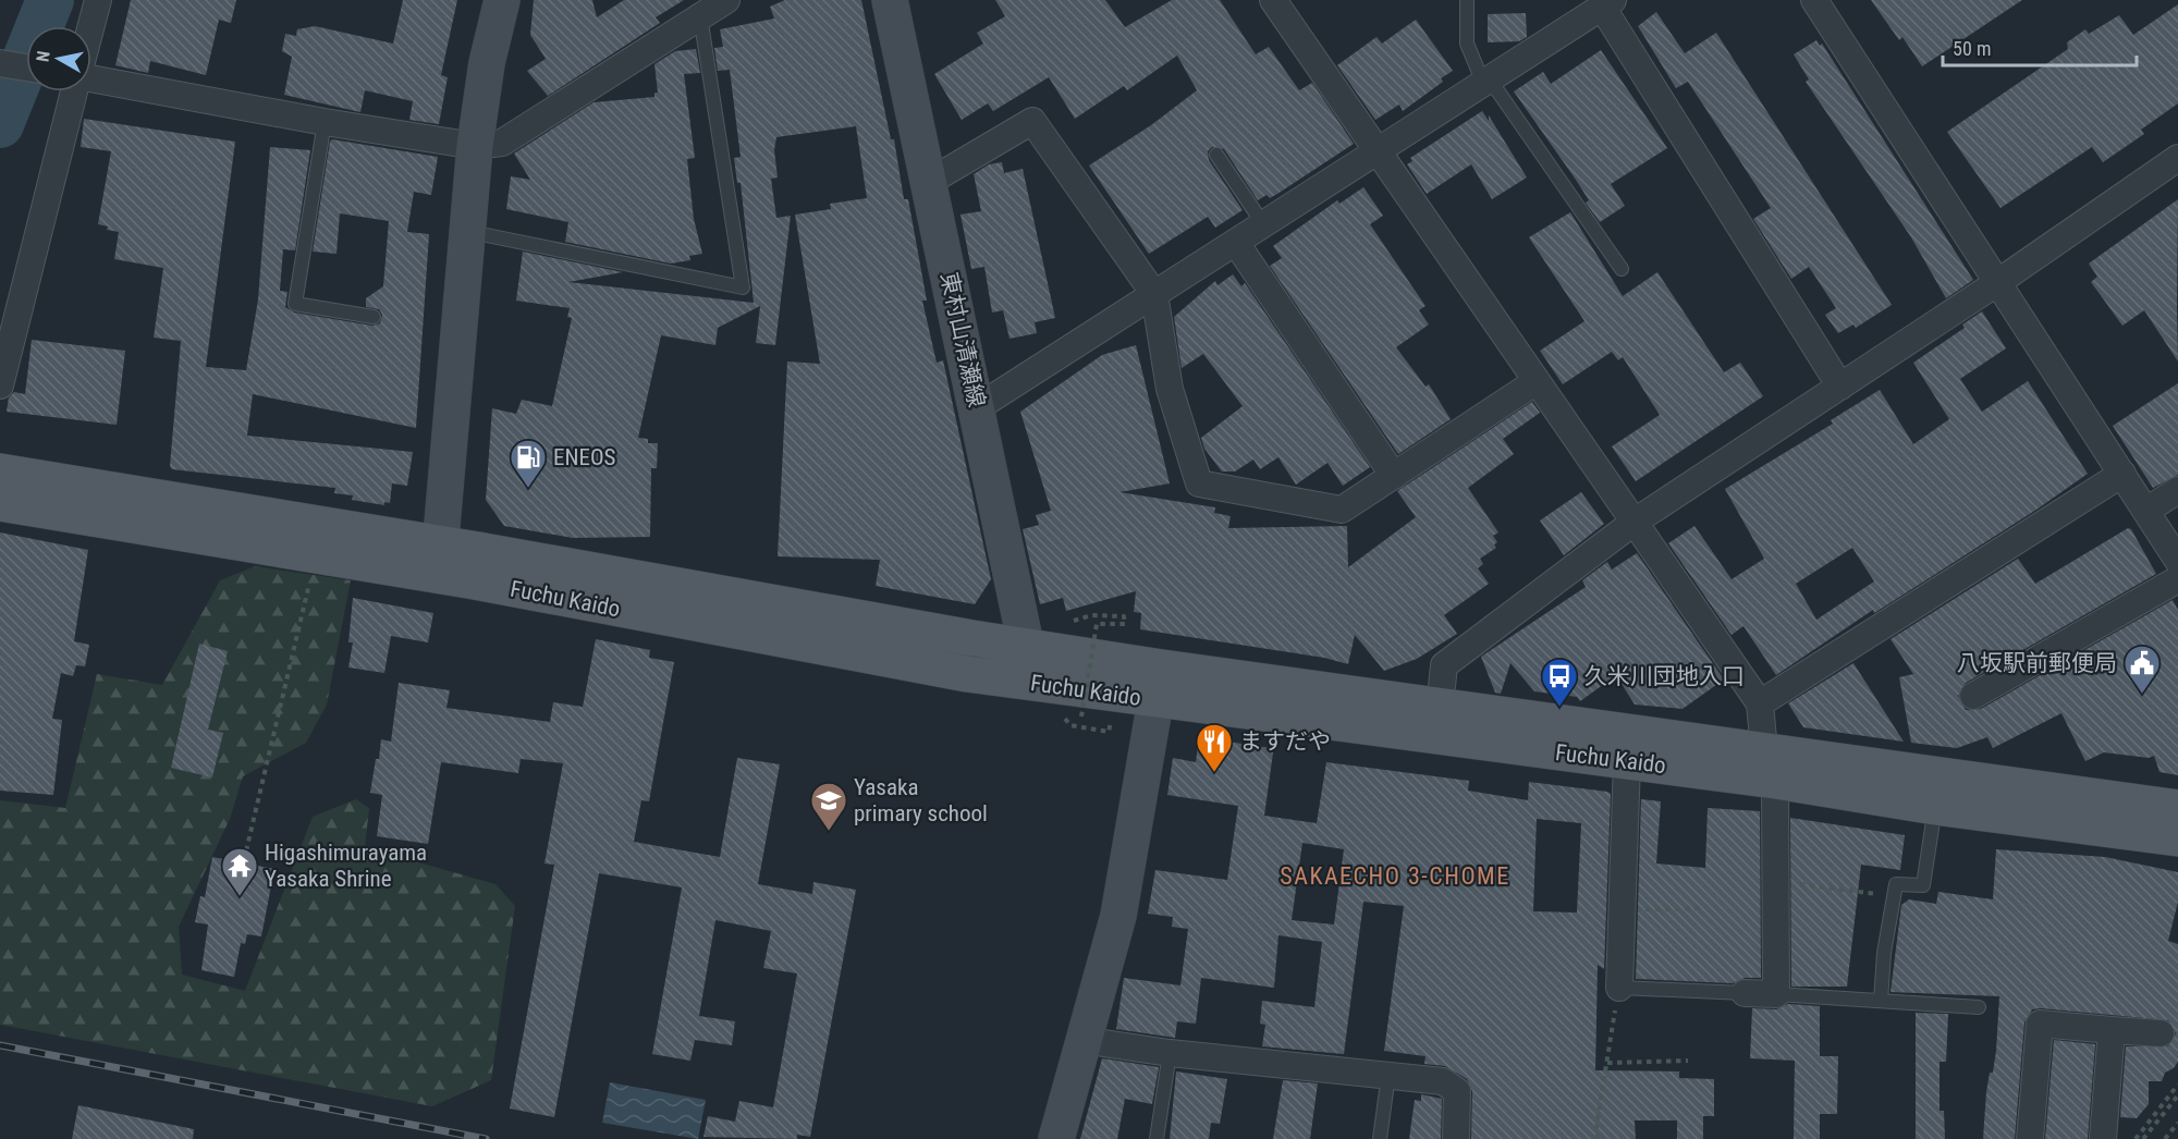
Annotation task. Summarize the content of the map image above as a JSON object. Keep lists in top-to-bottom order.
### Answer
{
  "streets": {
    "main road": ["Fuchu Kaido"],
    "street": ["東村山清瀬線"]
  },
  "crossings": [
    ["東村山清瀬線", "Fuchu Kaido"]
  ],
  "districts": ["SAKAECHO 3-CHOME"],
  "places": {
    "fuel station": ["ENEOS"],
    "public building": ["八坂駅前郵便局"],
    "bus stop": ["久米川団地入口"],
    "restaurant": ["ますだや"],
    "school or university": ["Yasaka primary school"],
    "temple": ["Higashimurayama Yasaka Shrine"]
  },
  "scale_bar": "50 m",
  "north": "left"
}
